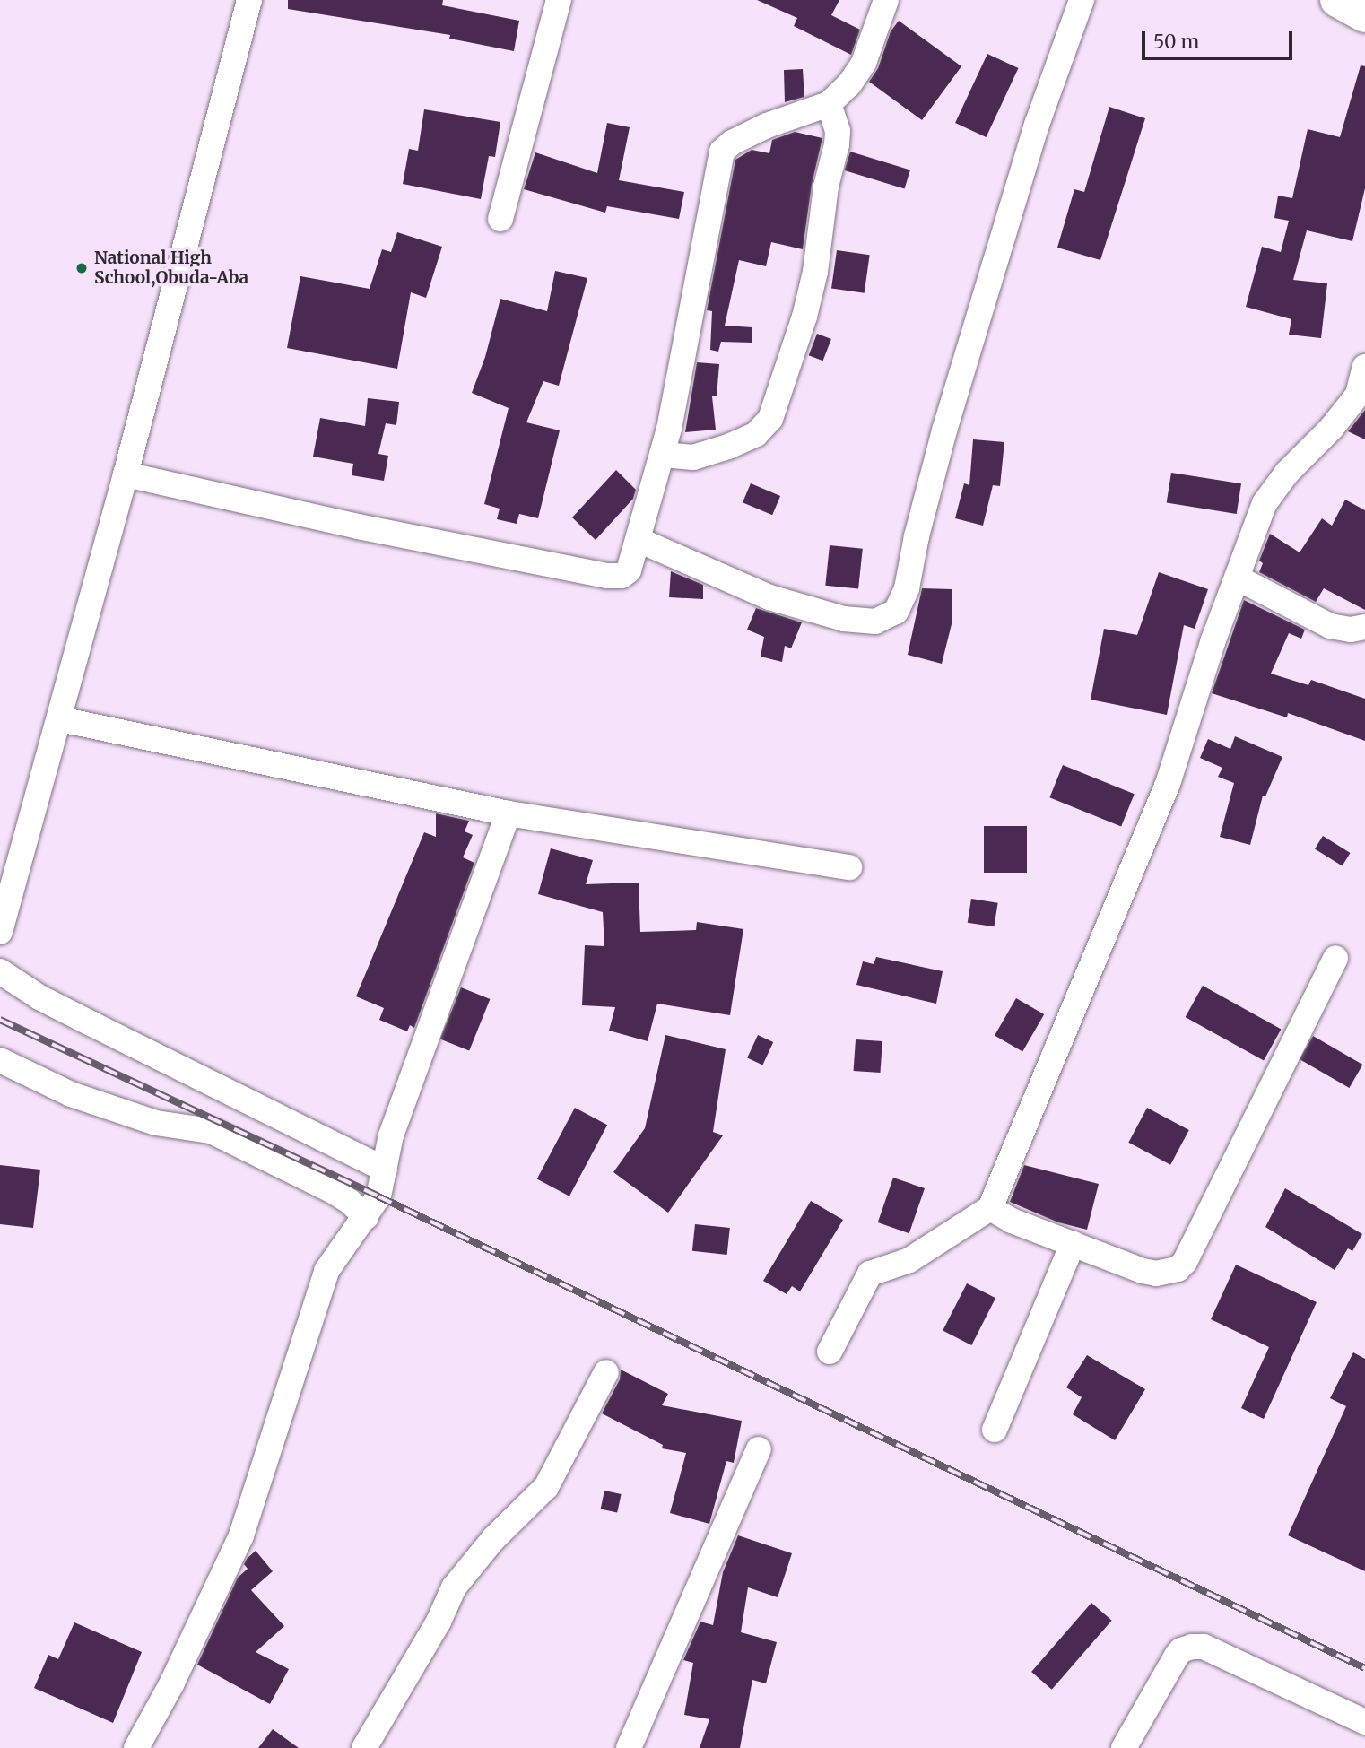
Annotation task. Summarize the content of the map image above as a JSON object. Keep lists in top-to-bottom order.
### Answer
{
  "places": ["National High School,Obuda-Aba"],
  "scale_bar": "50 m"
}
